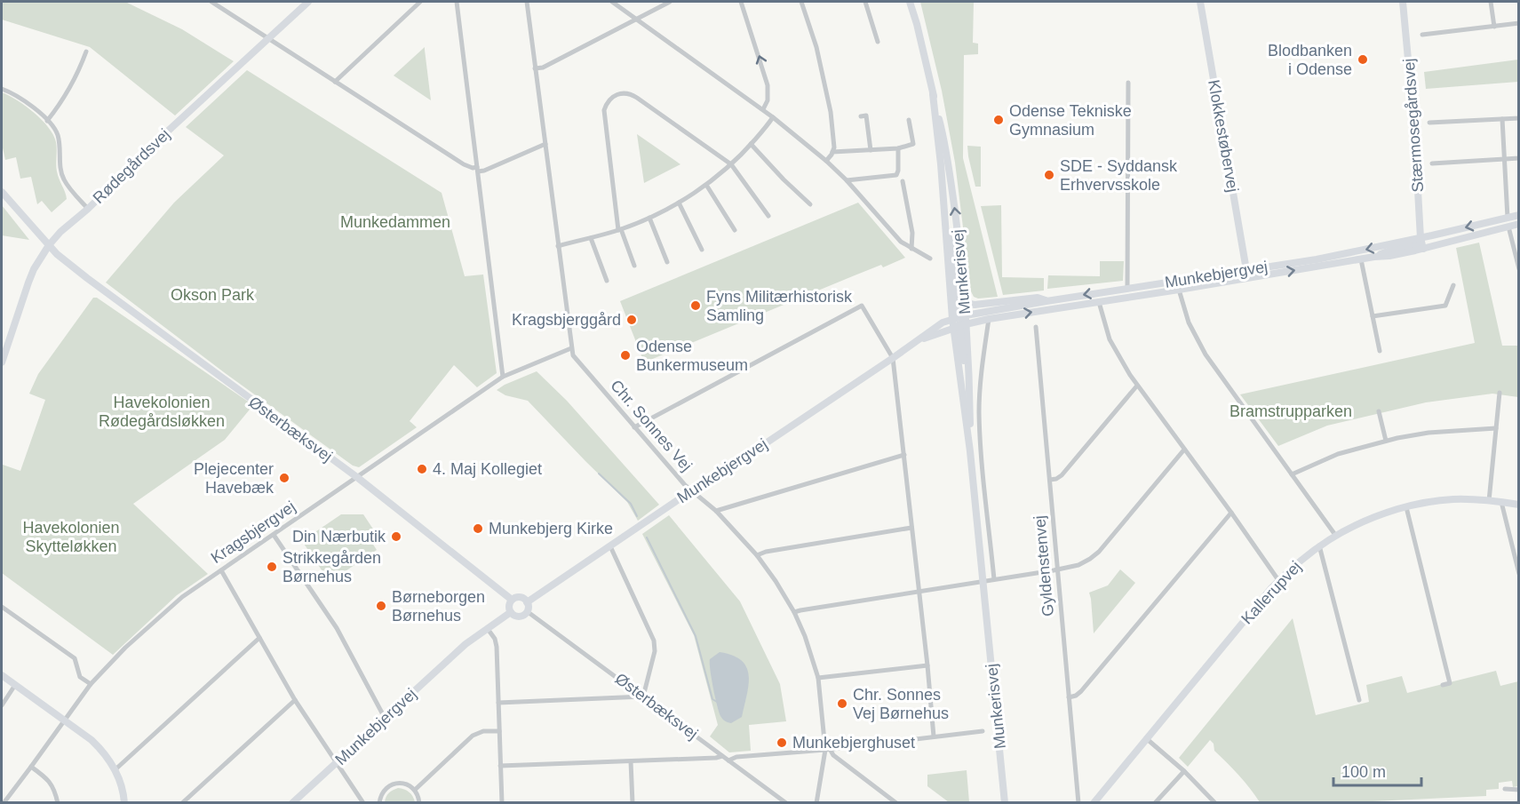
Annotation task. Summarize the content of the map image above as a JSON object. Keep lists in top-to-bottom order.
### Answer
{
  "streets": {
    "street": [
      "Stærmosegårdsvej",
      "Klokkestøbervej",
      "Rødegårdsvej",
      "Munkerisvej",
      "Munkebjergvej",
      "Chr. Sonnes Vej",
      "Østerbæksvej",
      "Kragsbjergvej",
      "Gyldenstenvej",
      "Kallerupvej"
    ]
  },
  "crossings": [
    ["Stærmosegårdsvej", "Munkebjergvej"],
    ["Klokkestøbervej", "Munkebjergvej"],
    ["Rødegårdsvej", "Østerbæksvej"],
    ["Munkerisvej", "Munkebjergvej"],
    ["Munkebjergvej", "Chr. Sonnes Vej"],
    ["Munkebjergvej", "Østerbæksvej"],
    ["Chr. Sonnes Vej", "Kragsbjergvej"],
    ["Østerbæksvej", "Kragsbjergvej"]
  ],
  "parks": [
    "Munkedammen",
    "Okson Park",
    "Havekolonien Rødegårdsløkken",
    "Bramstrupparken",
    "Havekolonien Skytteløkken"
  ],
  "places": [
    "Blodbanken i Odense",
    "Odense Tekniske Gymnasium",
    "SDE - Syddansk Erhvervsskole",
    "Fyns Militærhistorisk Samling",
    "Kragsbjerggård",
    "Odense Bunkermuseum",
    "4. Maj Kollegiet",
    "Plejecenter Havebæk",
    "Munkebjerg Kirke",
    "Din Nærbutik",
    "Strikkegården Børnehus",
    "Børneborgen Børnehus",
    "Chr. Sonnes Vej Børnehus",
    "Munkebjerghuset"
  ],
  "scale_bar": "100 m"
}
